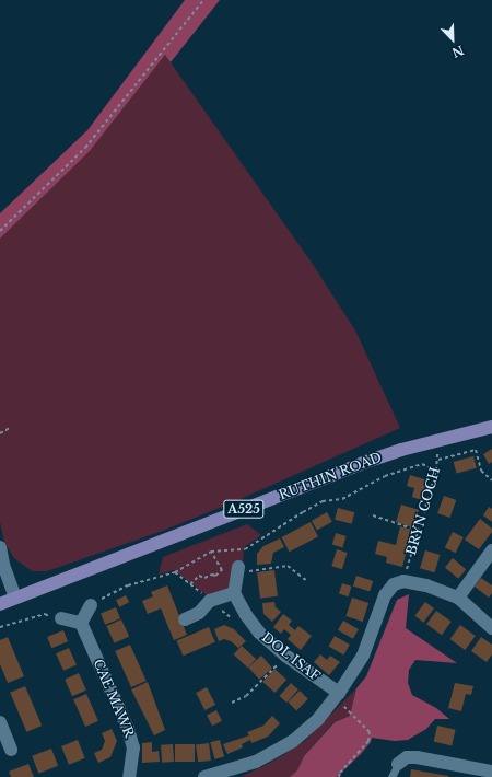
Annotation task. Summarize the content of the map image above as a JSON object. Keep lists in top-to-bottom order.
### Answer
{
  "streets": {
    "main road": ["RUTHIN ROAD", "A525"],
    "street": ["DOL ISAF", "CAE MAWR"],
    "path": ["BRYN COCH"]
  },
  "crossings": [
    ["RUTHIN ROAD", "BRYN COCH"]
  ],
  "north": "bottom right"
}
